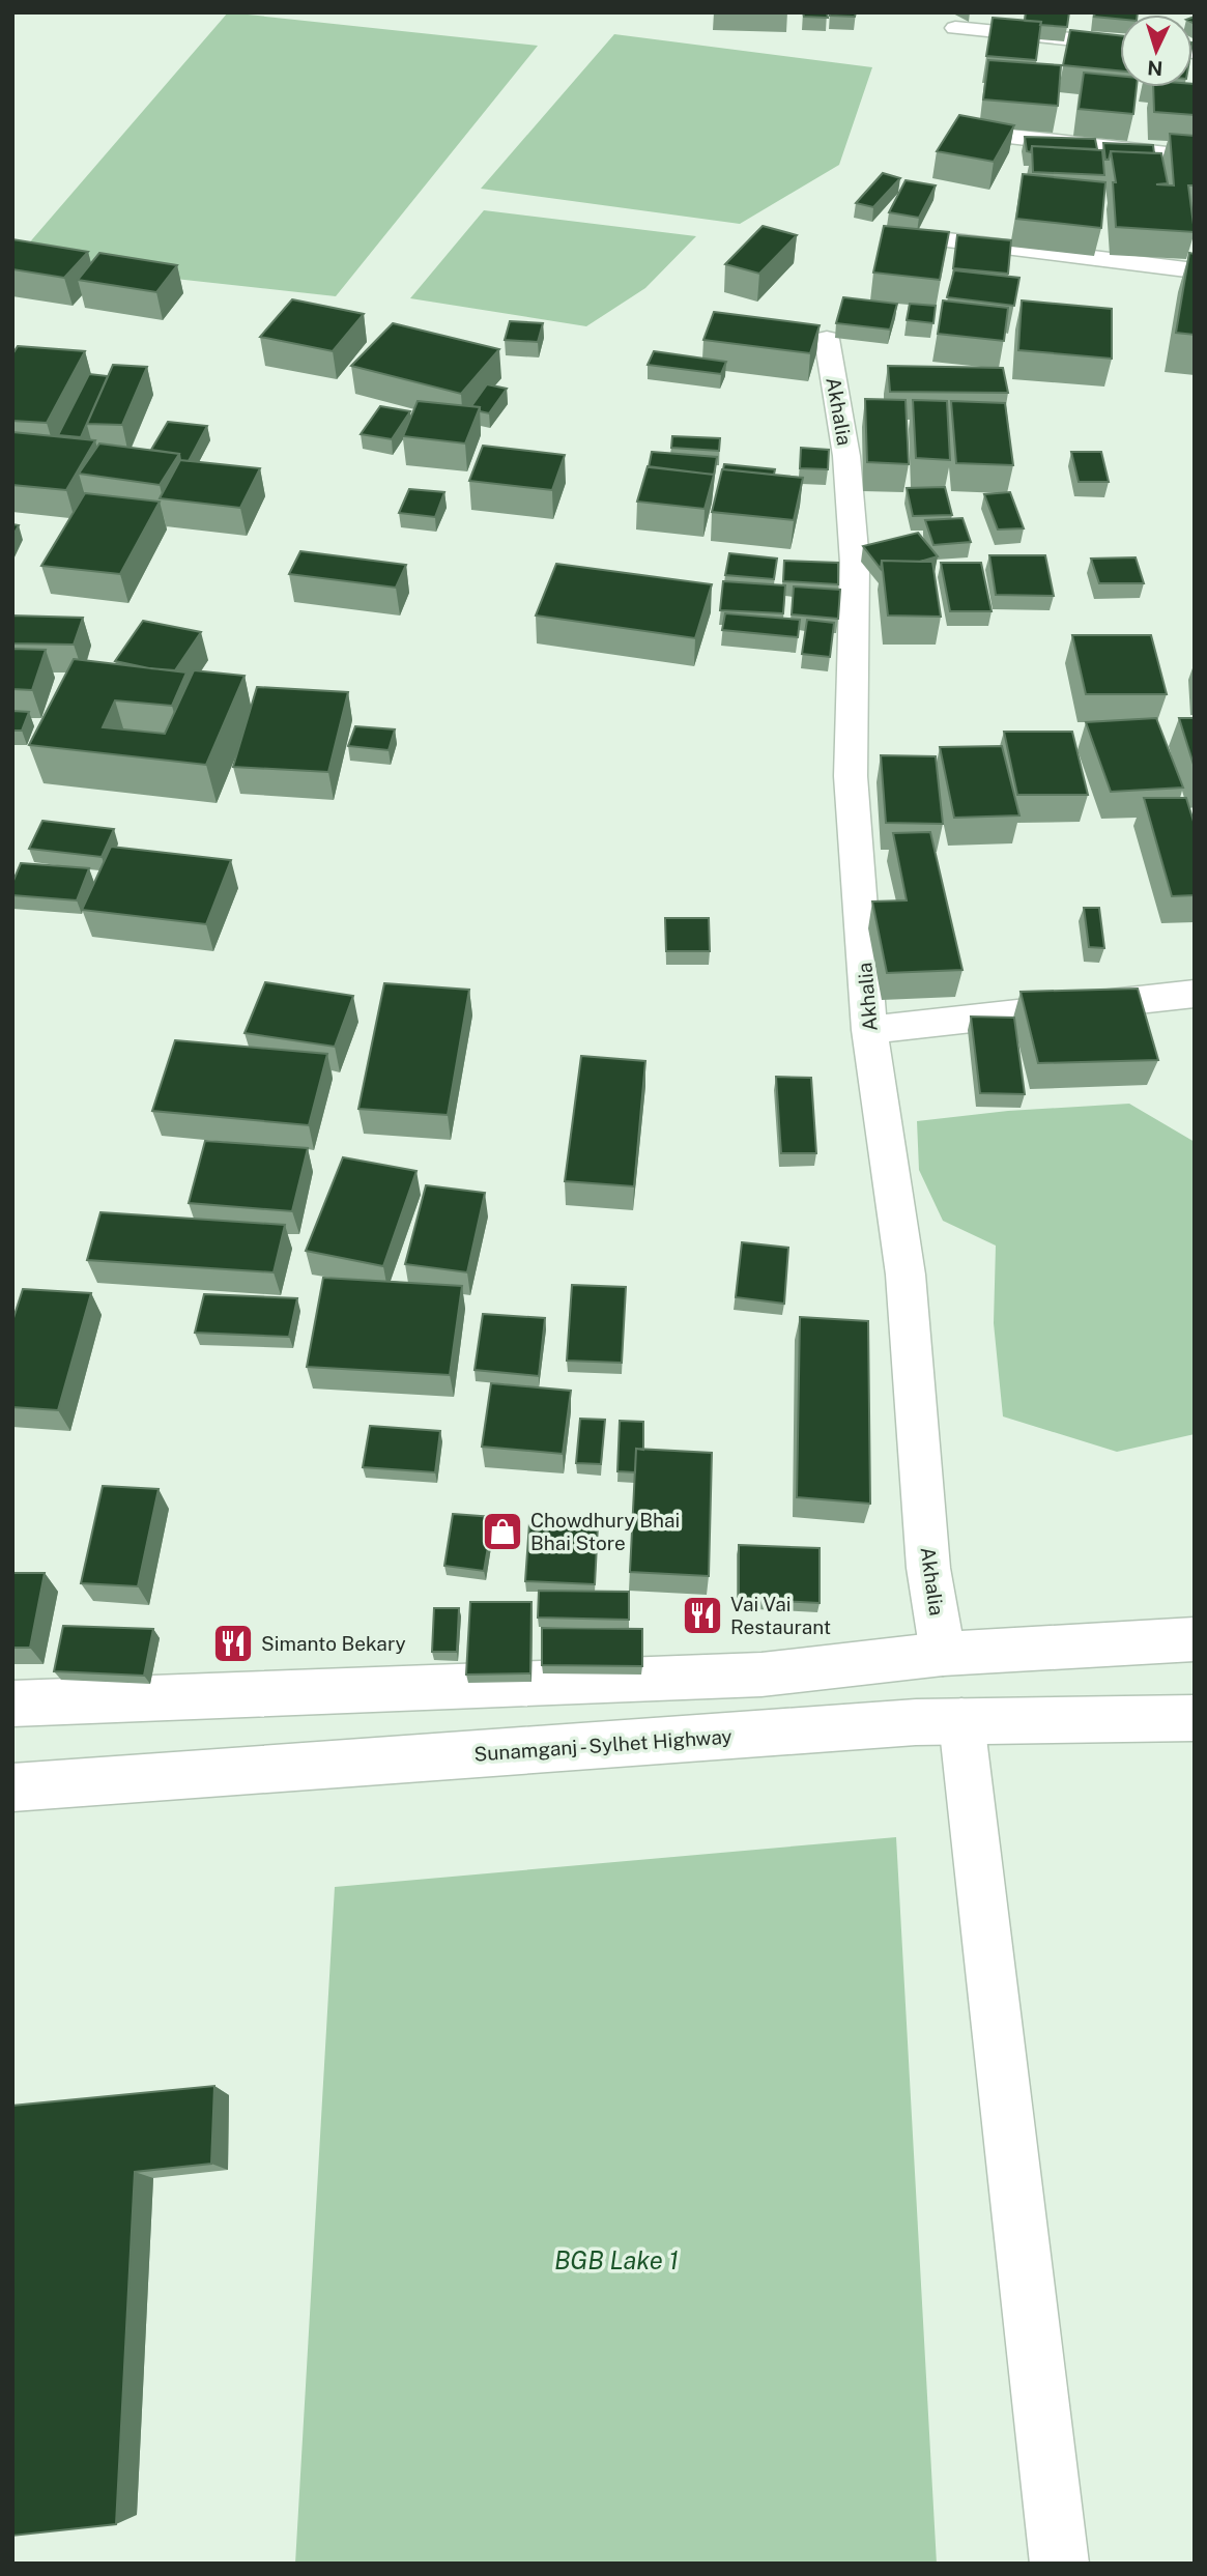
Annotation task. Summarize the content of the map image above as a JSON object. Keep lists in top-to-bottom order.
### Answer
{
  "streets": {
    "street": ["Akhalia", "Sunamganj - Sylhet Highway"]
  },
  "water": ["BGB Lake 1"],
  "places": {
    "shop": ["Chowdhury Bhai Bhai Store"],
    "restaurant": ["Vai Vai Restaurant", "Simanto Bekary"]
  },
  "north": "bottom"
}
